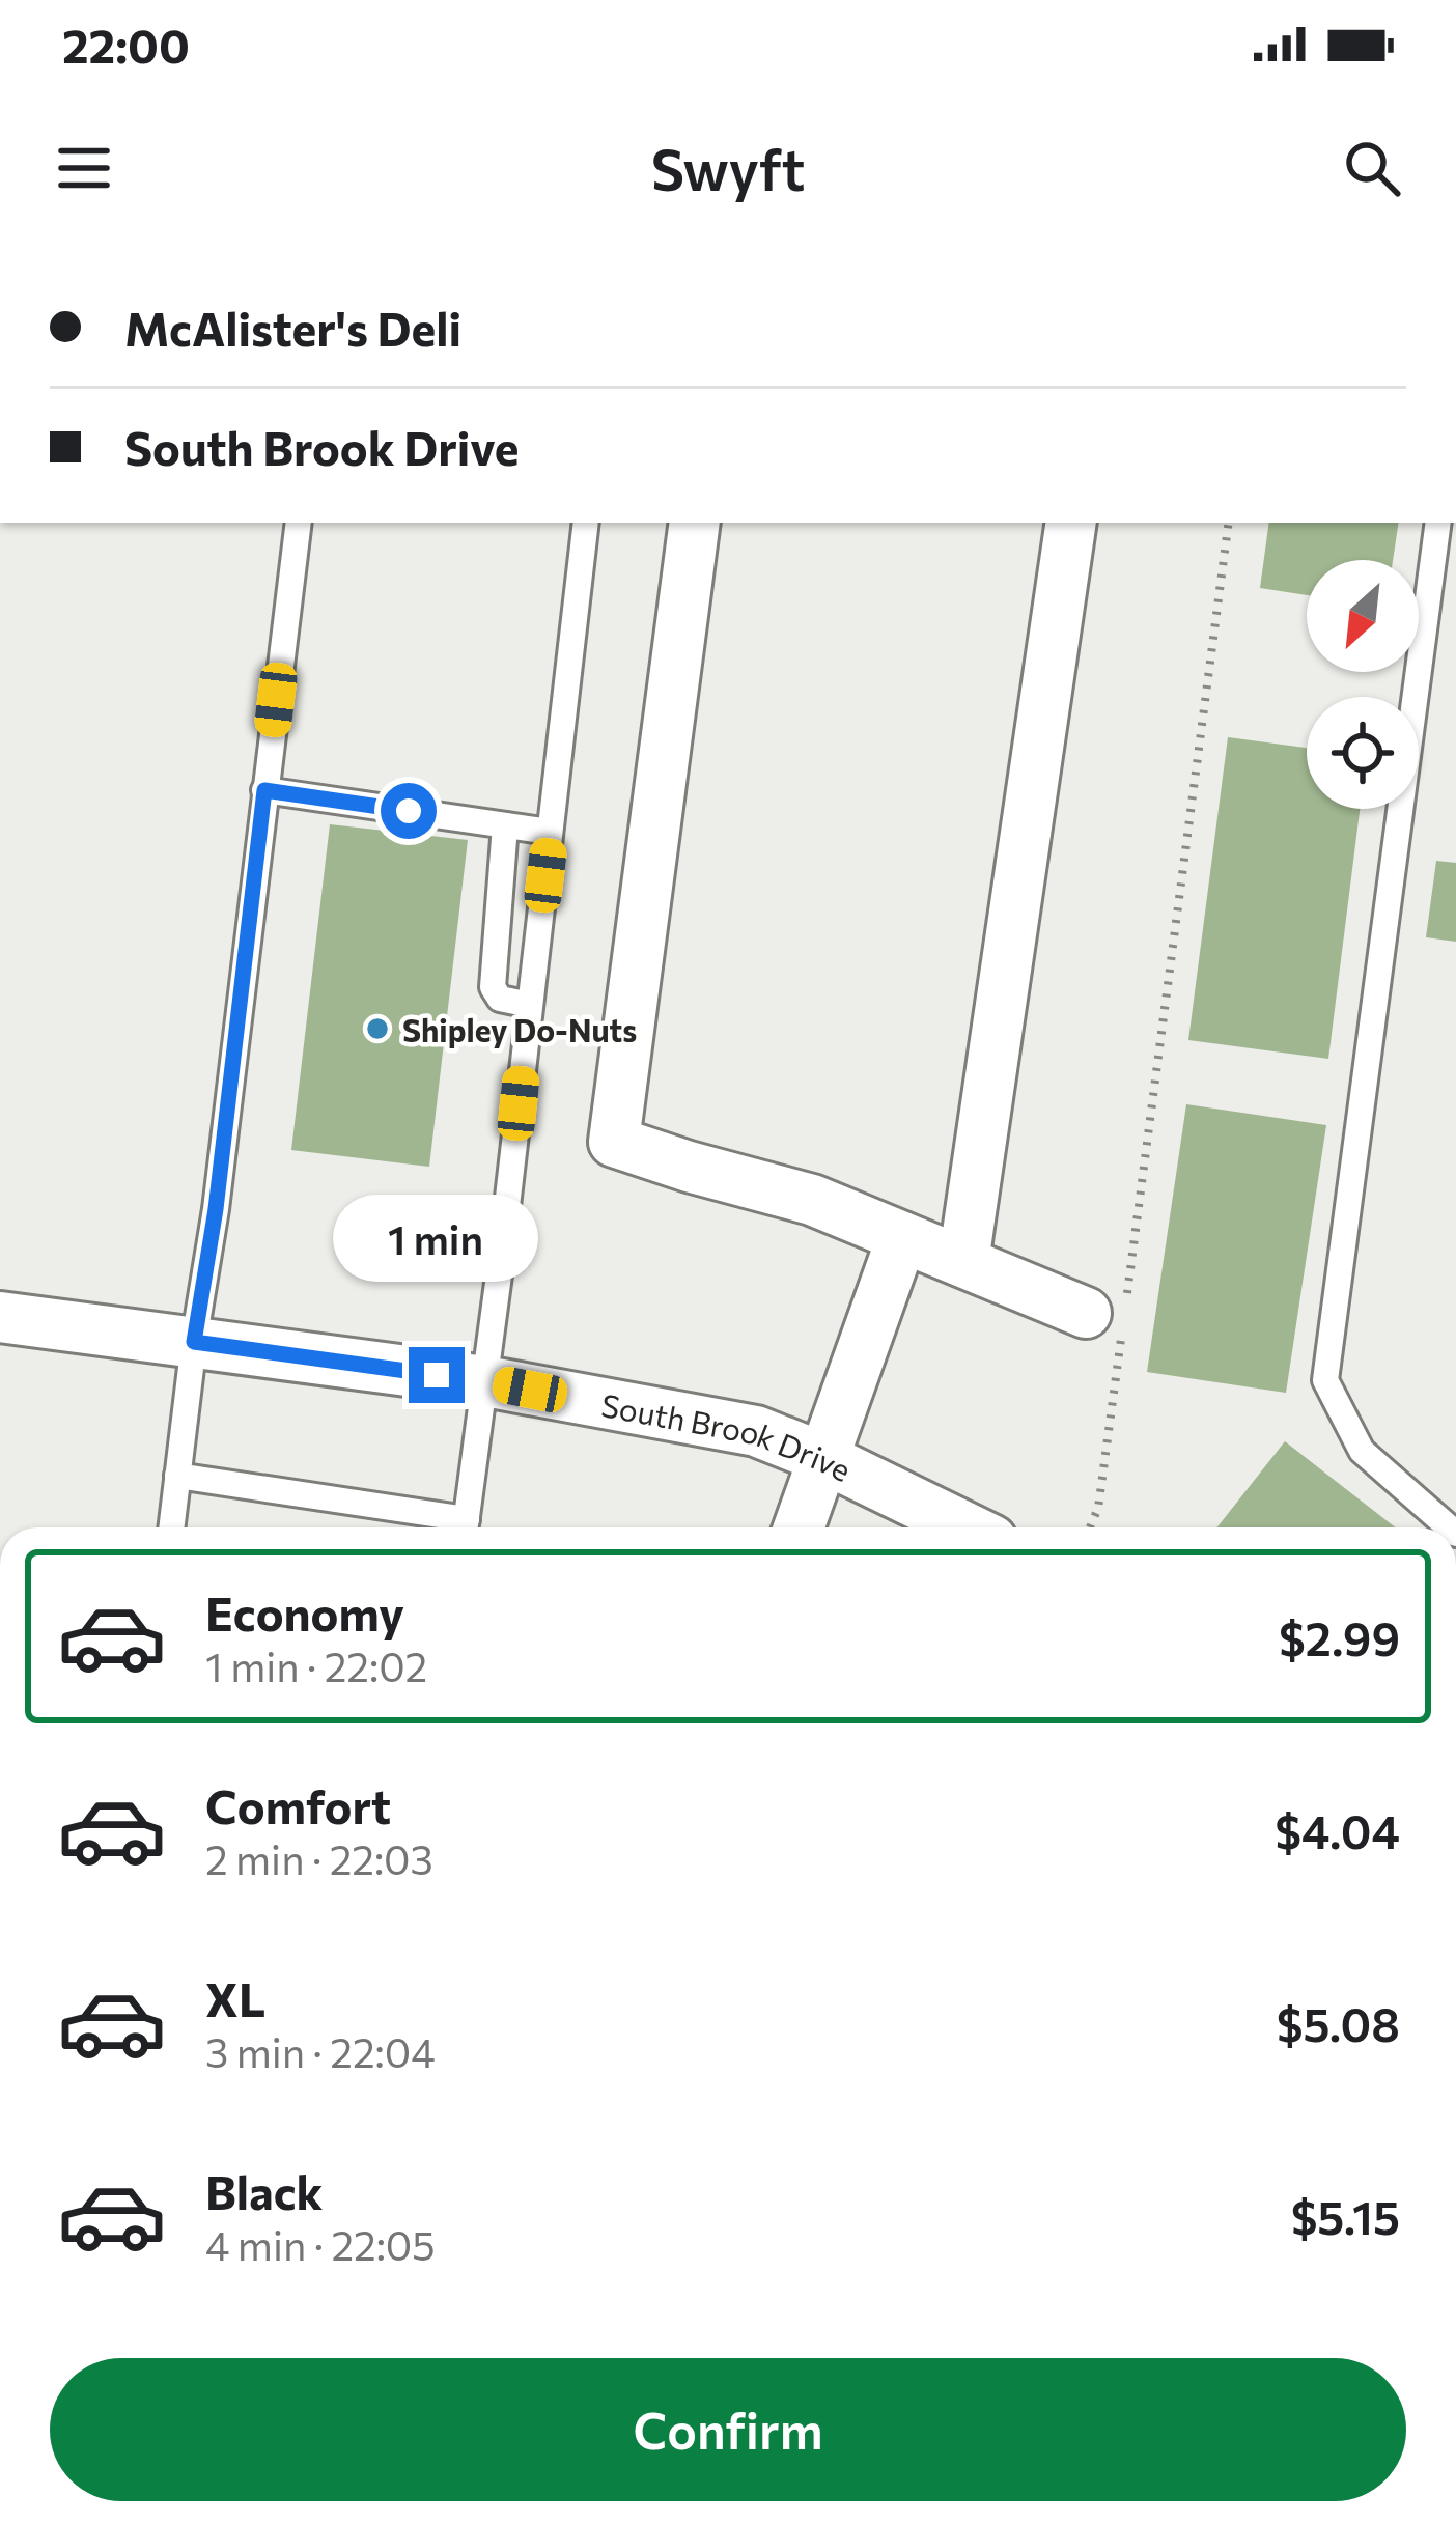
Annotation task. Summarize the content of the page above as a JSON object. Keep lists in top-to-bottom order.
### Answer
{
  "streets": {
    "street": ["South Brook Drive"]
  },
  "places": ["Shipley Do-Nuts"],
  "north": "bottom left",
  "page": {
    "status": "22:00",
    "header": "Swyft",
    "banner": ["McAlister's Deli", "South Brook Drive"],
    "bubble": "1 min",
    "list": [
      {
        "name": "Economy",
        "note": "1 min · 22:02",
        "value": "$2.99"
      },
      {
        "name": "Comfort",
        "note": "2 min · 22:03",
        "value": "$4.04"
      },
      {
        "name": "XL",
        "note": "3 min · 22:04",
        "value": "$5.08"
      },
      {
        "name": "Black",
        "note": "4 min · 22:05",
        "value": "$5.15"
      }
    ],
    "buttons": "Confirm"
  }
}
